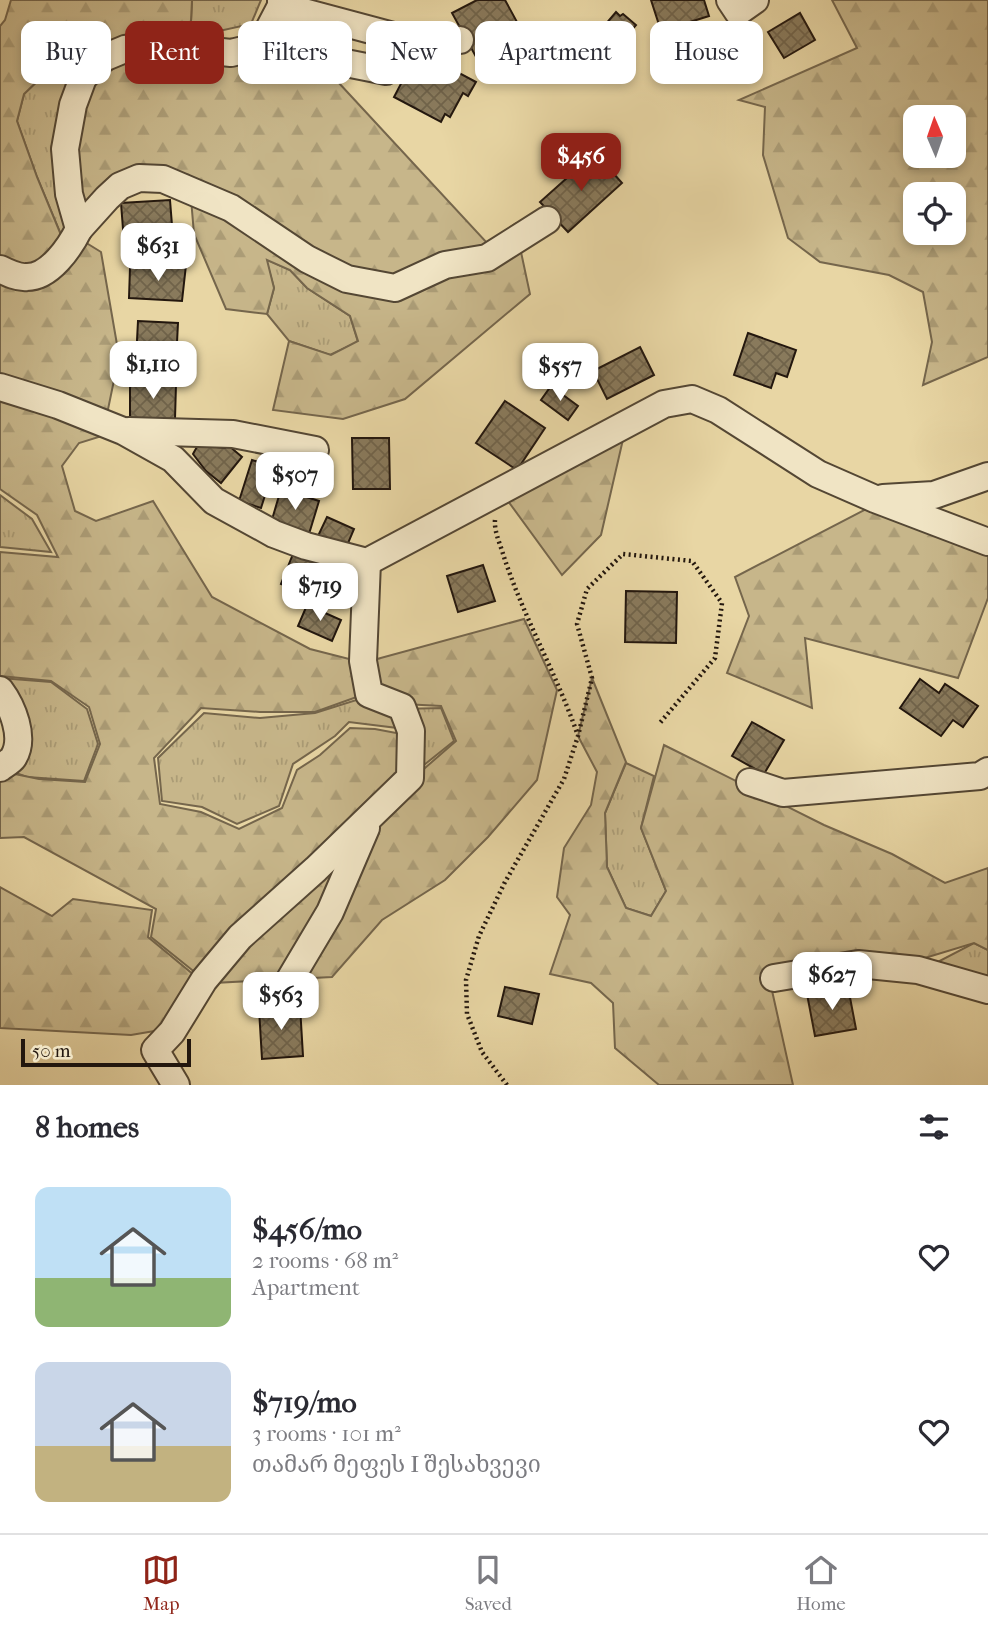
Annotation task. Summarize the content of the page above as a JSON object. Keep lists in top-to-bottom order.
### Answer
{
  "scale_bar": "50 m",
  "north": "top",
  "page": {
    "chip": [
      "Buy",
      "Rent",
      "Filters",
      "New",
      "Apartment",
      "House"
    ],
    "price": [
      "$456",
      "$631",
      "$1,110",
      "$557",
      "$507",
      "$719",
      "$627",
      "$563"
    ],
    "scale": "50 m",
    "heading": "8 homes",
    "list": [
      {
        "name": "$456/mo",
        "note": "2 rooms · 68 m² · Apartment"
      },
      {
        "name": "$719/mo",
        "note": "3 rooms · 101 m² · თამარ მეფეს I შესახვევი"
      }
    ],
    "tabs": ["Map", "Saved", "Home"]
  }
}
